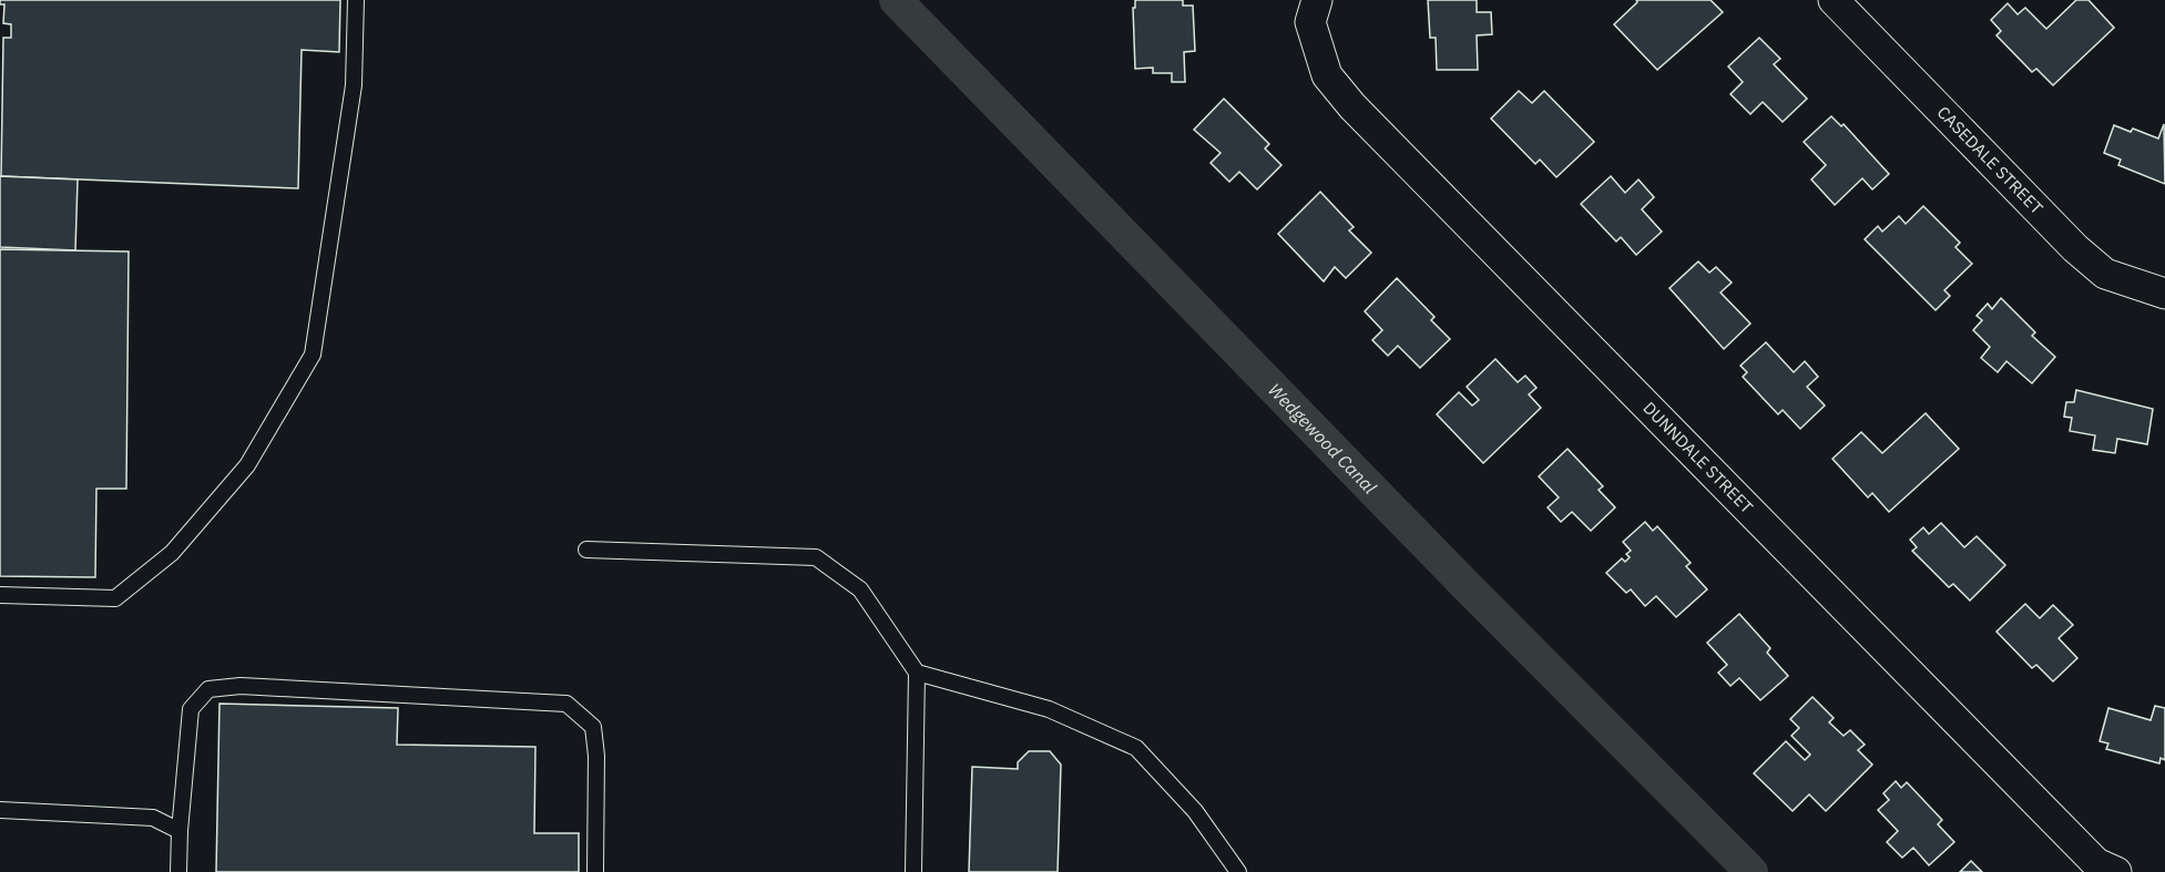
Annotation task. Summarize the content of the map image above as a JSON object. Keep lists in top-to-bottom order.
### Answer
{
  "streets": {
    "street": ["CASEDALE STREET", "DUNNDALE STREET"]
  },
  "water": ["Wedgewood Canal"]
}
